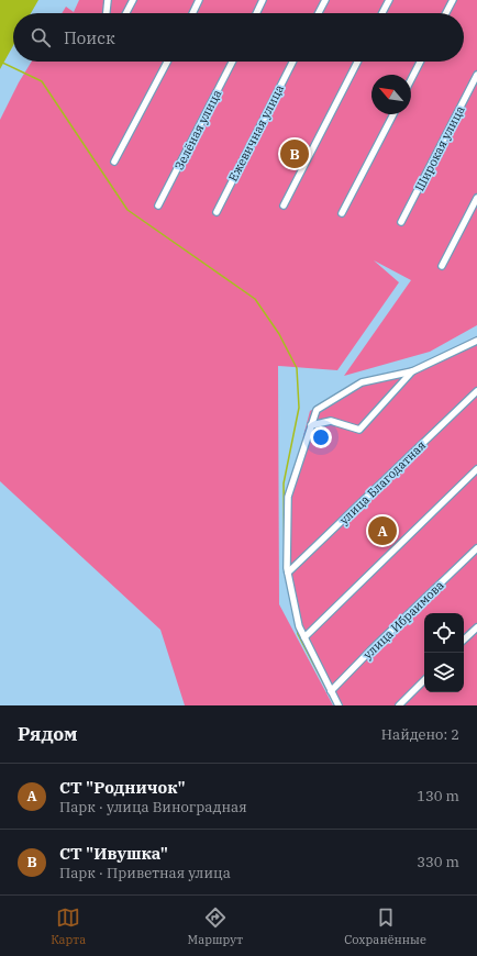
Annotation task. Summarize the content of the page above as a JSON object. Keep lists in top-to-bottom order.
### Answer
{
  "streets": {
    "street": [
      "Зелёная улица",
      "Ежевичная улица",
      "Широкая улица",
      "улица Благодатная",
      "улица Ибраимова"
    ]
  },
  "north": "top left",
  "page": {
    "search": "Поиск",
    "pins": ["B", "A"],
    "heading": ["Рядом", "Найдено: 2"],
    "list": [
      {
        "mark": "A",
        "name": "СТ \"Родничок\"",
        "note": "Парк · улица Виноградная",
        "value": "130 m"
      },
      {
        "mark": "B",
        "name": "СТ \"Ивушка\"",
        "note": "Парк · Приветная улица",
        "value": "330 m"
      }
    ],
    "nav": ["Карта", "Маршрут", "Сохранённые"]
  }
}
